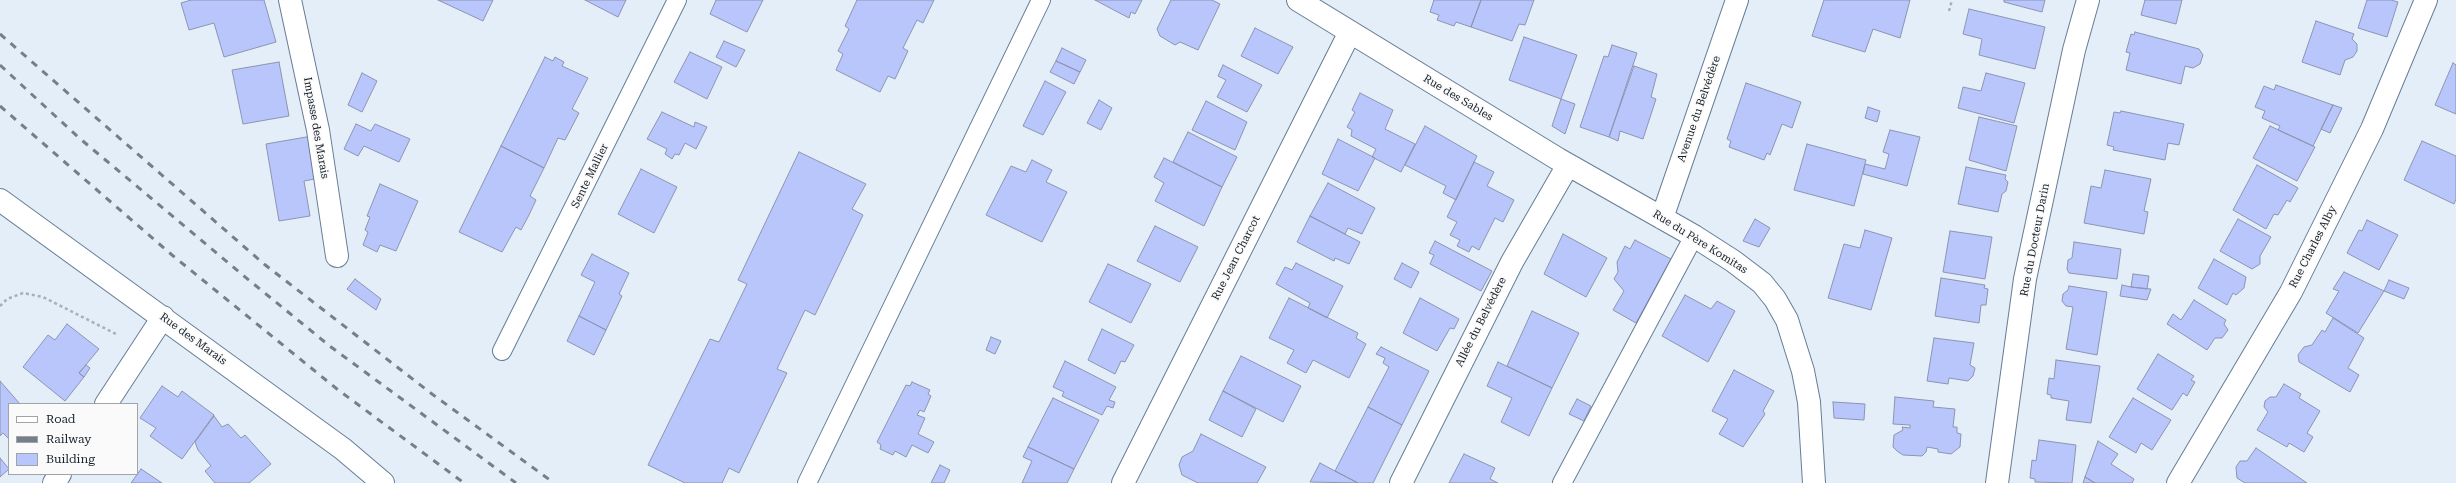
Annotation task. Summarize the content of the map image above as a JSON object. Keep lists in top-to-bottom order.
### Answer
{
  "streets": {
    "street": [
      "Rue des Sables",
      "Avenue du Belvédère",
      "Impasse des Marais",
      "Rue du Docteur Darin",
      "Rue du Père Komitas",
      "Rue Charles Alby",
      "Rue Jean Charcot",
      "Allée du Belvédère",
      "Rue des Marais"
    ],
    "lane": ["Sente Mallier"]
  },
  "crossings": [
    ["Rue des Sables", "Rue du Père Komitas"],
    ["Rue des Sables", "Rue Jean Charcot"],
    ["Rue des Sables", "Allée du Belvédère"],
    ["Avenue du Belvédère", "Rue du Père Komitas"]
  ],
  "legend": ["Road", "Railway", "Building"]
}
